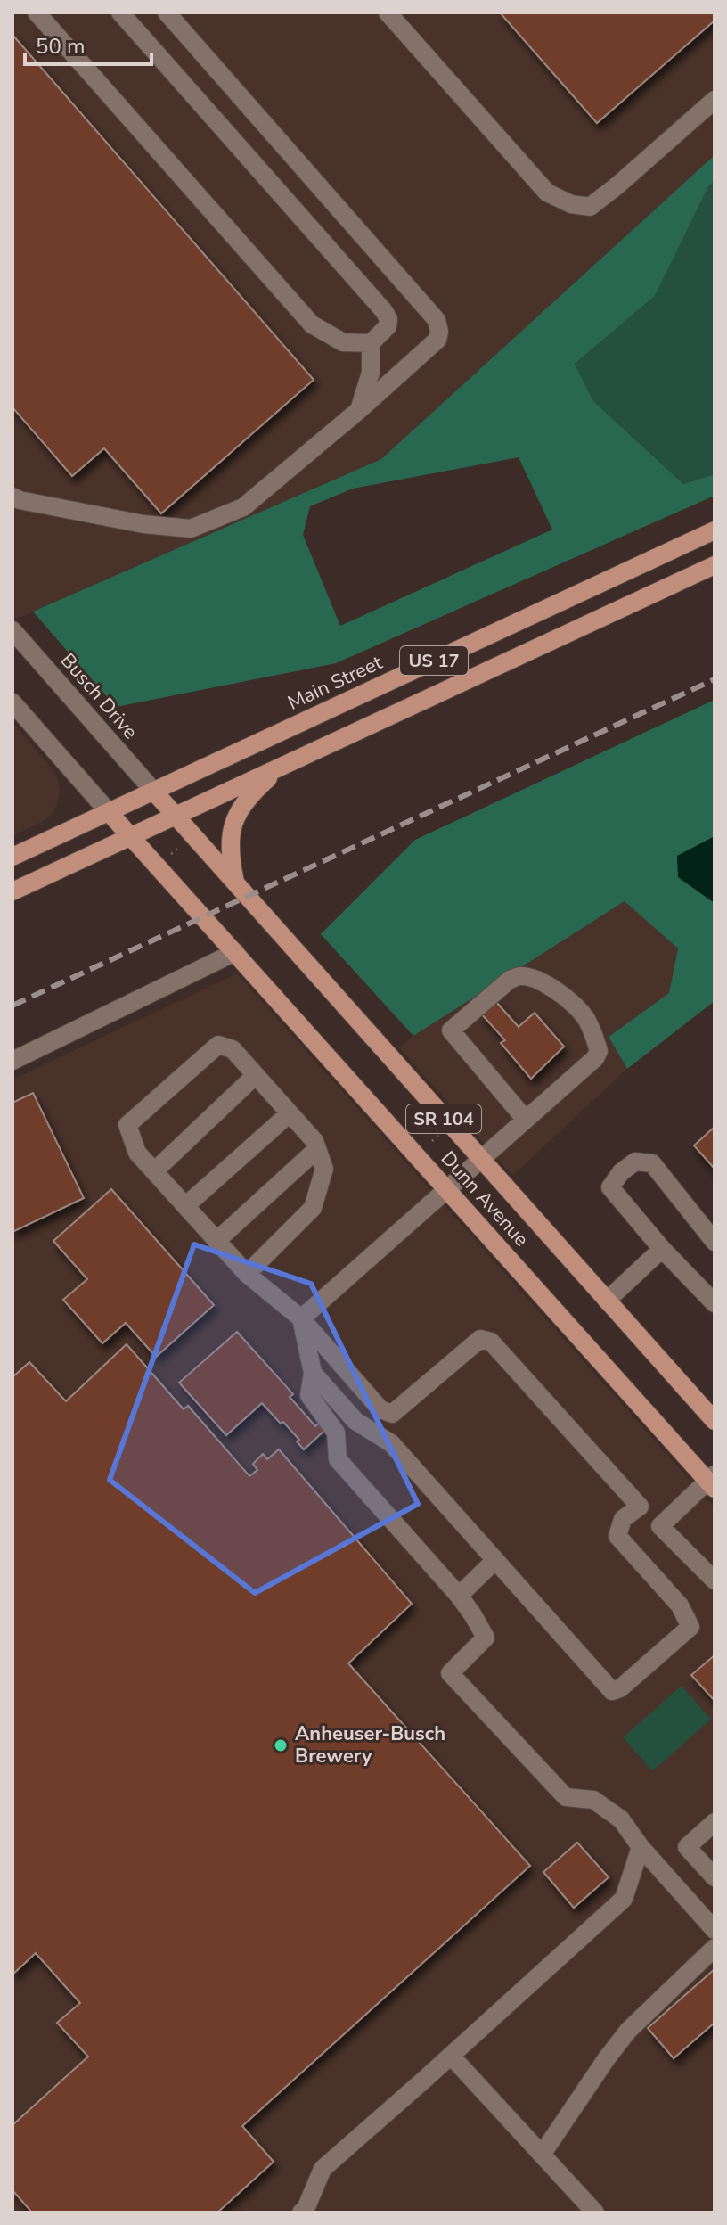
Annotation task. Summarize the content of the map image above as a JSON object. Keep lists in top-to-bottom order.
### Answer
{
  "streets": {
    "main road": [
      "US 17",
      "Main Street",
      "SR 104",
      "Dunn Avenue"
    ],
    "street": ["Busch Drive"]
  },
  "crossings": [
    ["US 17", "Dunn Avenue"],
    ["Main Street", "Busch Drive"],
    ["Main Street", "Dunn Avenue"],
    ["Busch Drive", "Dunn Avenue"]
  ],
  "places": ["Anheuser-Busch Brewery"],
  "scale_bar": "50 m"
}
